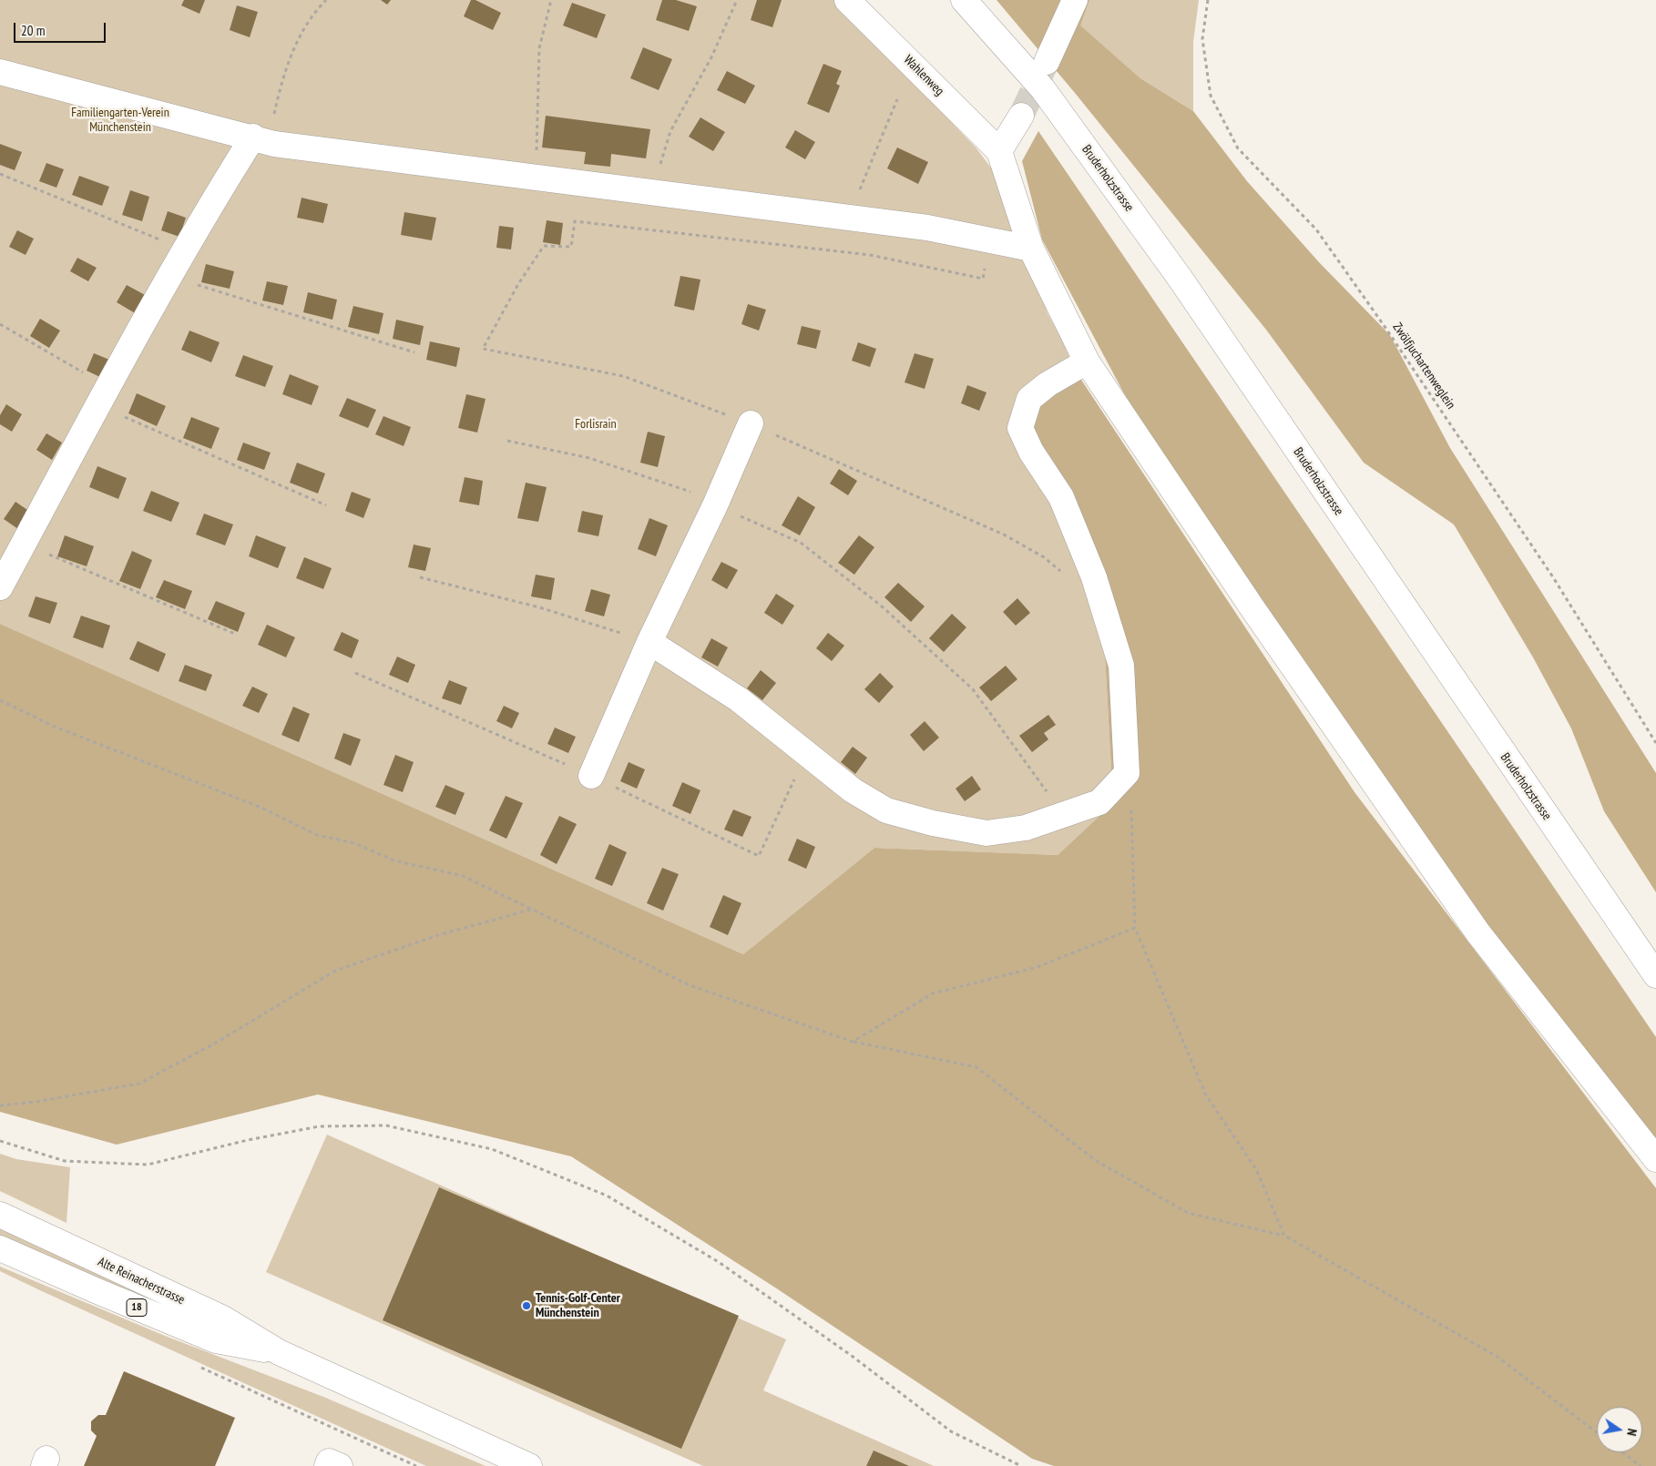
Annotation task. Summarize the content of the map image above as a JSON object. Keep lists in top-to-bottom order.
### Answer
{
  "streets": {
    "main road": [
      "Wahlenweg",
      "Bruderholzstrasse",
      "Alte Reinacherstrasse",
      "18"
    ],
    "path": ["Zwölfjuchartenweglein"]
  },
  "parks": ["Familiengarten-Verein Münchenstein", "Forlisrain"],
  "places": ["Tennis-Golf-Center Münchenstein"],
  "scale_bar": "20 m",
  "north": "right"
}
